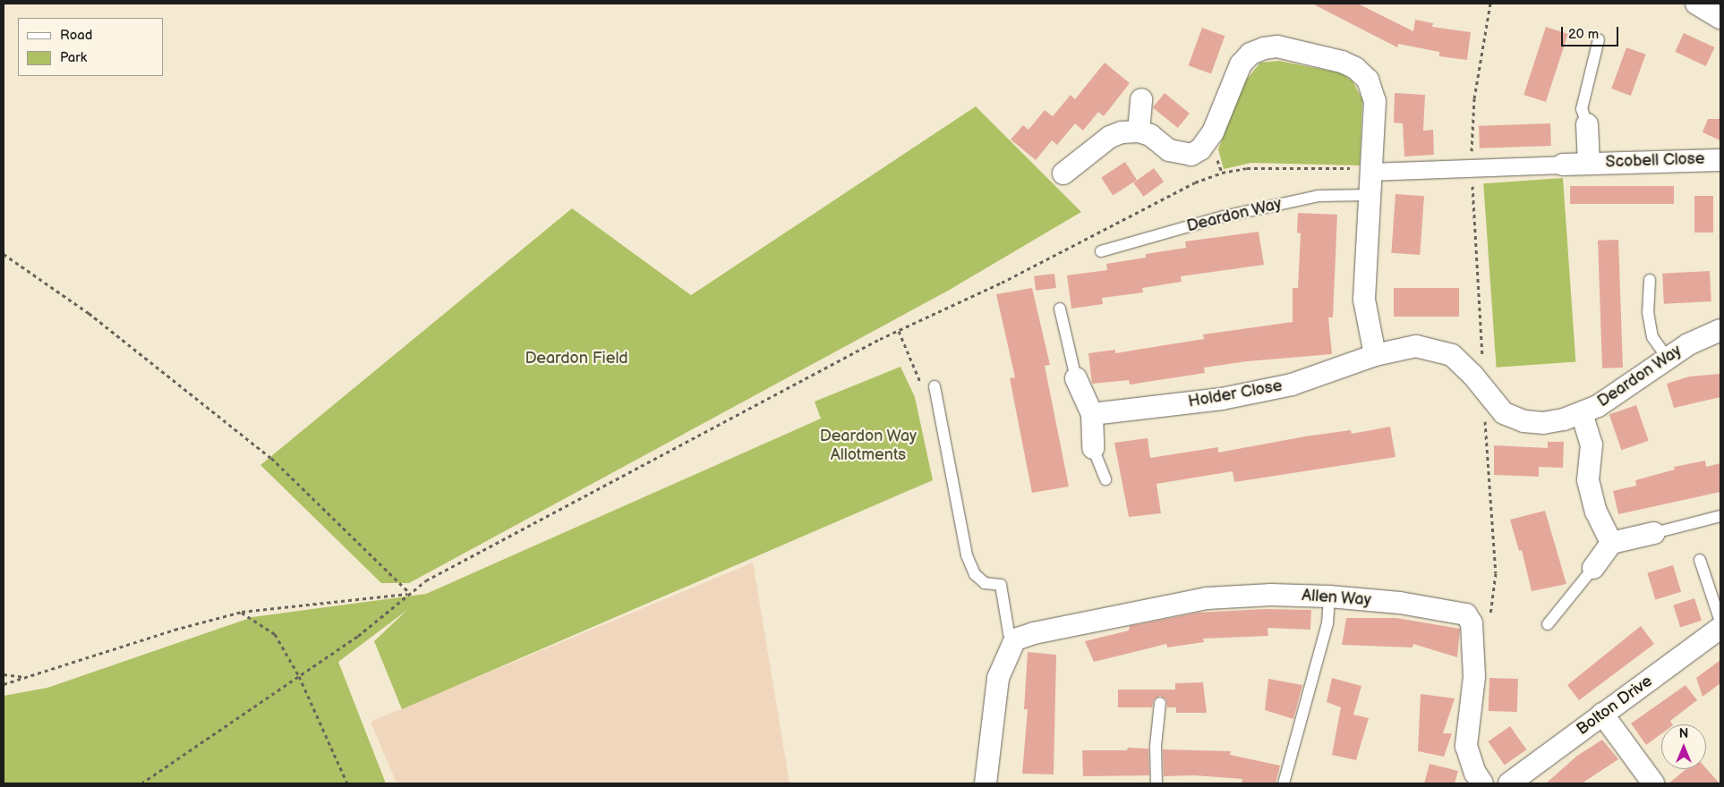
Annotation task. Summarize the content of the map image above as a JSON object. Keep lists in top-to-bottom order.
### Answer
{
  "streets": {
    "street": [
      "Scobell Close",
      "Deardon Way",
      "Holder Close",
      "Allen Way",
      "Bolton Drive"
    ]
  },
  "crossings": [
    ["Deardon Way", "Holder Close"]
  ],
  "parks": ["Deardon Field", "Deardon Way Allotments"],
  "legend": ["Road", "Park"],
  "scale_bar": "20 m",
  "north": "top"
}
